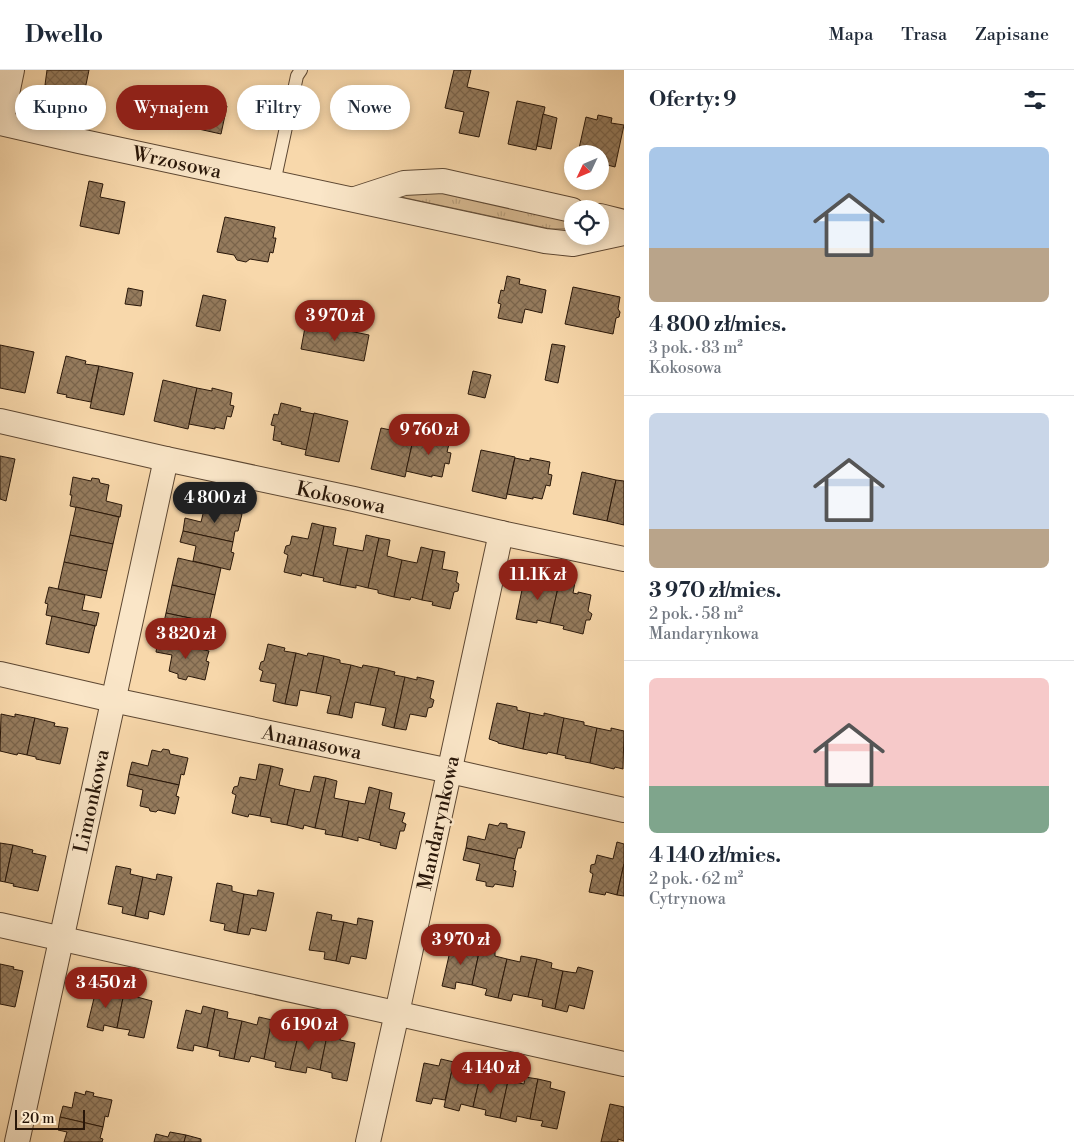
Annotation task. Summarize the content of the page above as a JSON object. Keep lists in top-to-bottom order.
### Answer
{
  "streets": {
    "street": [
      "Wrzosowa",
      "Kokosowa",
      "Ananasowa",
      "Limonkowa",
      "Mandarynkowa"
    ]
  },
  "crossings": [
    ["Kokosowa", "Limonkowa"],
    ["Kokosowa", "Mandarynkowa"],
    ["Ananasowa", "Limonkowa"],
    ["Ananasowa", "Mandarynkowa"]
  ],
  "scale_bar": "20 m",
  "north": "bottom left",
  "page": {
    "header": "Dwello",
    "nav": ["Mapa", "Trasa", "Zapisane"],
    "heading": "Oferty: 9",
    "chip": [
      "Kupno",
      "Wynajem",
      "Filtry",
      "Nowe"
    ],
    "list": [
      {
        "name": "4 800 zł/mies.",
        "note": "3 pok. · 83 m² · Kokosowa"
      },
      {
        "name": "3 970 zł/mies.",
        "note": "2 pok. · 58 m² · Mandarynkowa"
      },
      {
        "name": "4 140 zł/mies.",
        "note": "2 pok. · 62 m² · Cytrynowa"
      }
    ],
    "price": [
      "3 970 zł",
      "9 760 zł",
      "4 800 zł",
      "11.1K zł",
      "3 820 zł",
      "3 970 zł",
      "3 450 zł",
      "6 190 zł",
      "4 140 zł"
    ],
    "scale": "20 m"
  }
}
